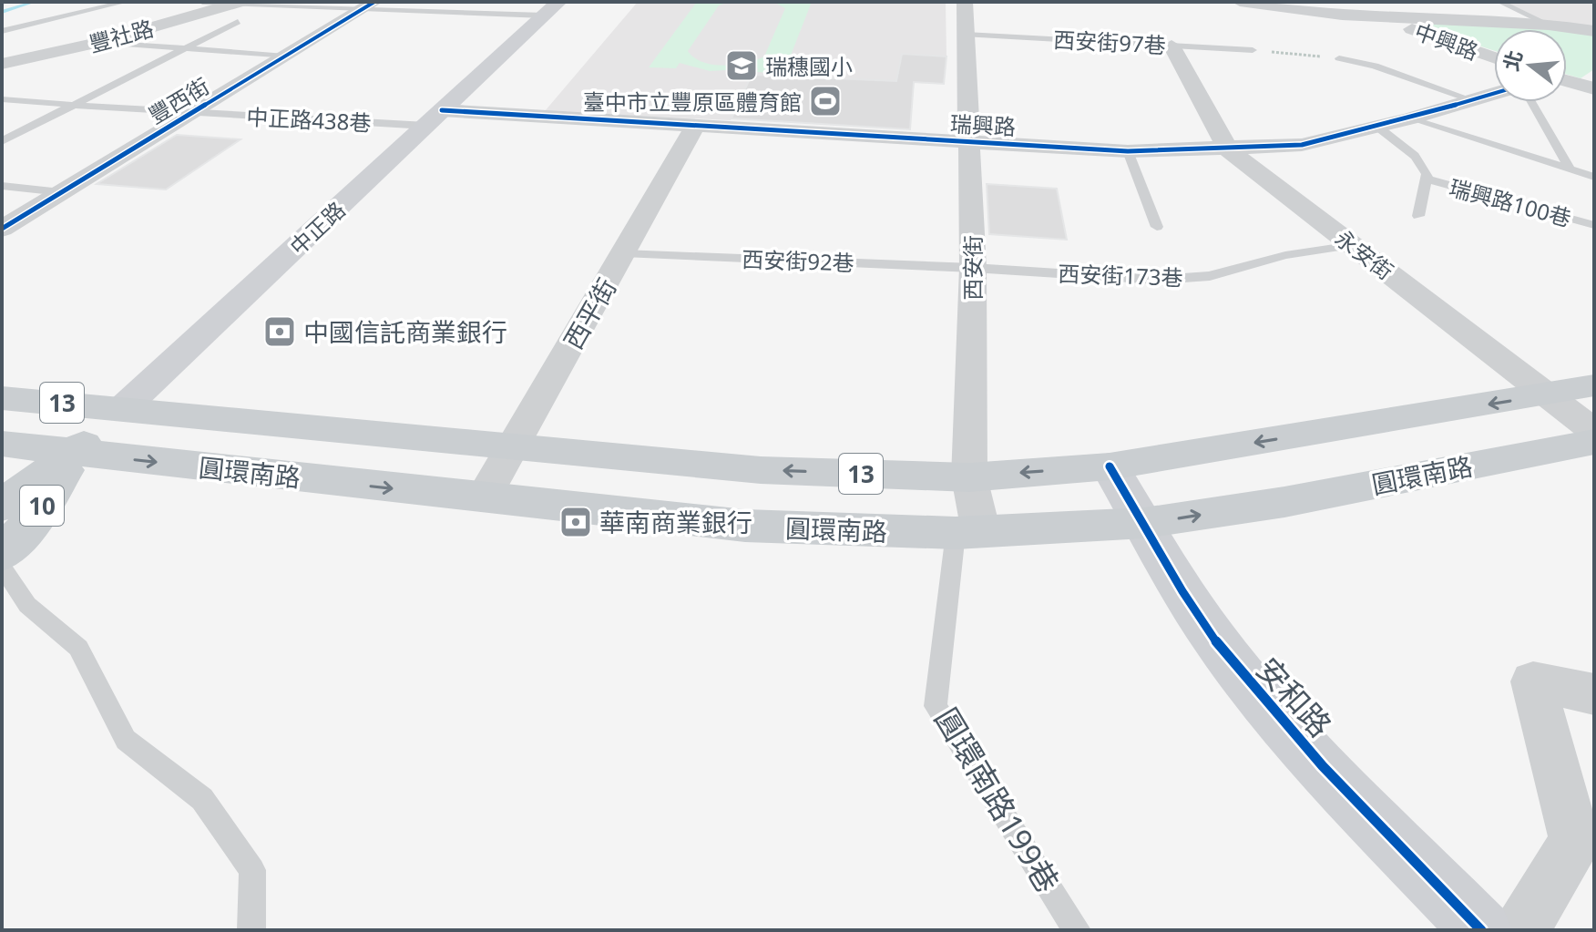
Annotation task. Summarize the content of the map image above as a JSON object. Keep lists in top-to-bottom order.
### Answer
{
  "streets": {
    "main road": [
      "中正路",
      "13",
      "圓環南路",
      "10"
    ],
    "street": [
      "豐社路",
      "中興路",
      "豐西街",
      "瑞興路",
      "永安街",
      "西安街",
      "西平街",
      "安和路"
    ],
    "lane": [
      "西安街97巷",
      "中正路438巷",
      "瑞興路100巷",
      "西安街92巷",
      "西安街173巷",
      "圓環南路199巷"
    ]
  },
  "crossings": [
    ["西安街97巷", "永安街"],
    ["西安街97巷", "西安街"],
    ["豐西街", "中正路438巷"],
    ["中正路438巷", "瑞興路"],
    ["中正路438巷", "中正路"],
    ["瑞興路", "瑞興路100巷"],
    ["瑞興路", "中正路"],
    ["瑞興路", "永安街"],
    ["瑞興路", "西安街"],
    ["瑞興路", "西平街"],
    ["中正路", "13"],
    ["中正路", "圓環南路"],
    ["永安街", "西安街173巷"],
    ["永安街", "圓環南路"],
    ["西安街92巷", "西安街"],
    ["西安街92巷", "西安街173巷"],
    ["西安街92巷", "西平街"],
    ["西安街", "西安街173巷"],
    ["西安街", "圓環南路"],
    ["西安街", "圓環南路199巷"],
    ["西平街", "圓環南路"],
    ["13", "圓環南路"],
    ["圓環南路", "安和路"],
    ["圓環南路", "圓環南路199巷"]
  ],
  "places": {
    "school or university": ["瑞穗國小"],
    "sports": ["臺中市立豐原區體育館"],
    "bank": ["中國信託商業銀行", "華南商業銀行"]
  },
  "north": "left"
}
